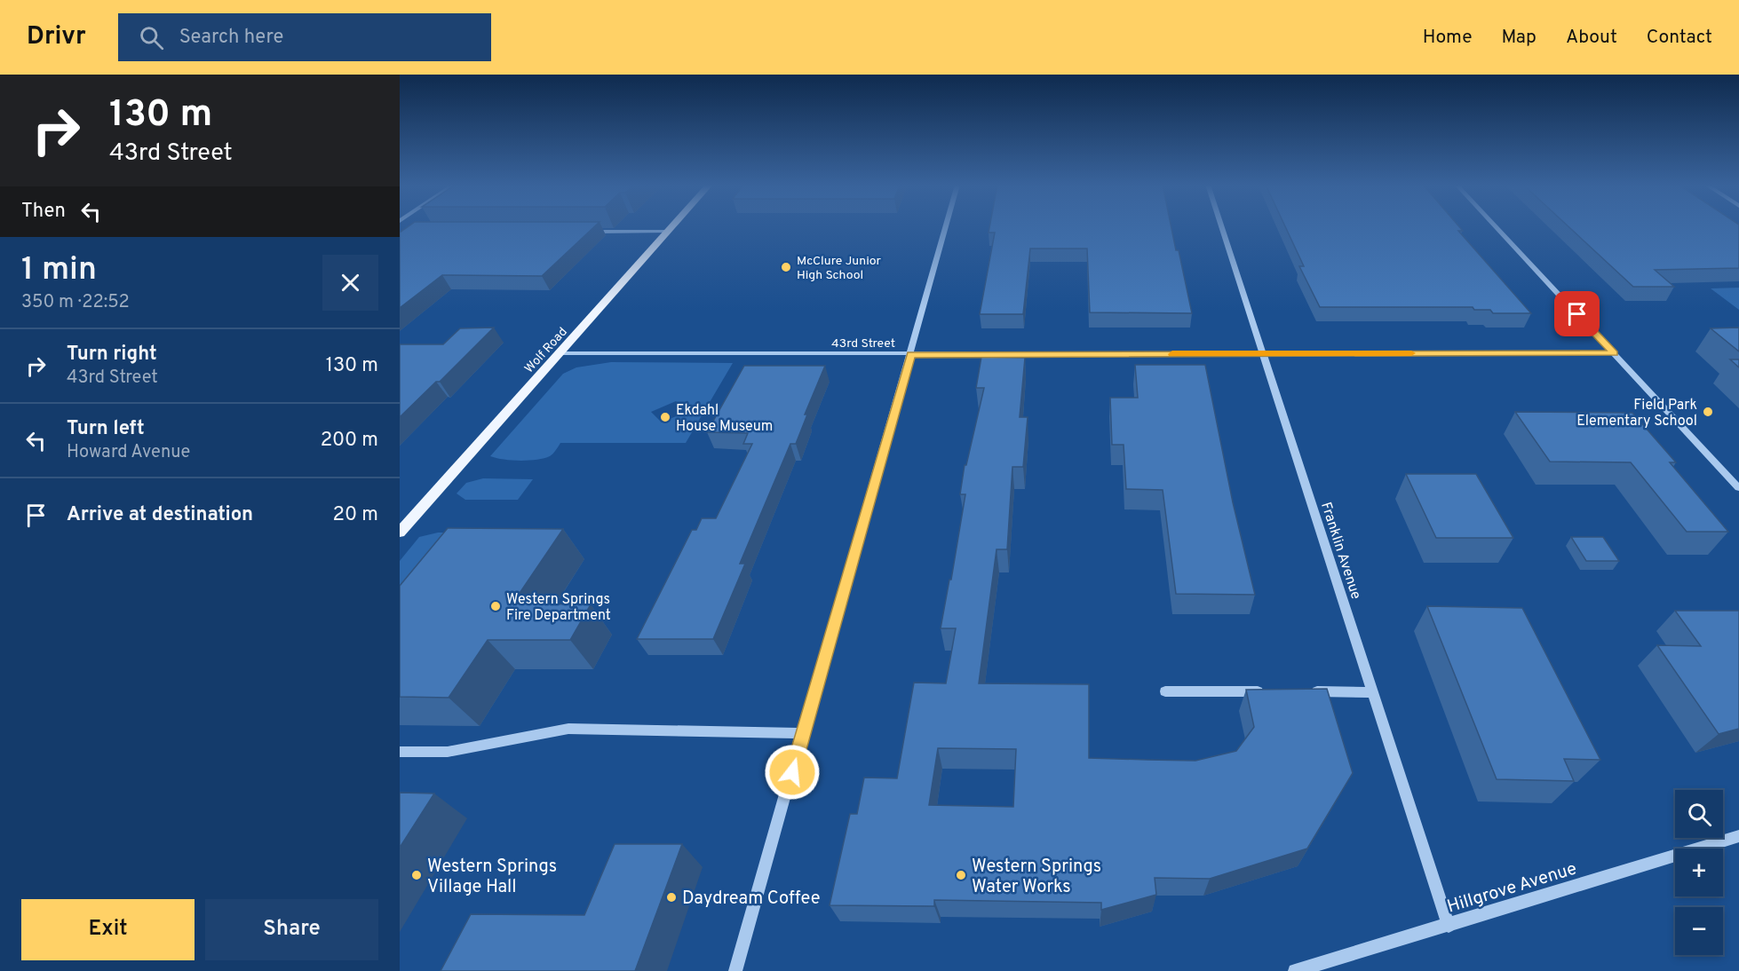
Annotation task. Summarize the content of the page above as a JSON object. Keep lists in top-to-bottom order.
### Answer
{
  "streets": {
    "main road": ["Wolf Road"],
    "street": ["43rd Street", "Franklin Avenue", "Hillgrove Avenue"]
  },
  "crossings": [
    ["43rd Street", "Wolf Road"],
    ["43rd Street", "Franklin Avenue"],
    ["Franklin Avenue", "Hillgrove Avenue"]
  ],
  "places": [
    "McClure Junior High School",
    "Field Park Elementary School",
    "Ekdahl House Museum",
    "Western Springs Fire Department",
    "Western Springs Village Hall",
    "Western Springs Water Works",
    "Daydream Coffee"
  ],
  "page": {
    "header": "Drivr",
    "search": "Search here",
    "nav": [
      "Home",
      "Map",
      "About",
      "Contact"
    ],
    "turn": ["130 m", "43rd Street"],
    "then": "Then",
    "heading": ["1 min", "350 m · 22:52"],
    "list": [
      {
        "name": "Turn right",
        "note": "43rd Street",
        "value": "130 m"
      },
      {
        "name": "Turn left",
        "note": "Howard Avenue",
        "value": "200 m"
      },
      {
        "name": "Arrive at destination",
        "value": "20 m"
      }
    ],
    "map_buttons": ["+", "−"],
    "buttons": ["Exit", "Share"]
  }
}
